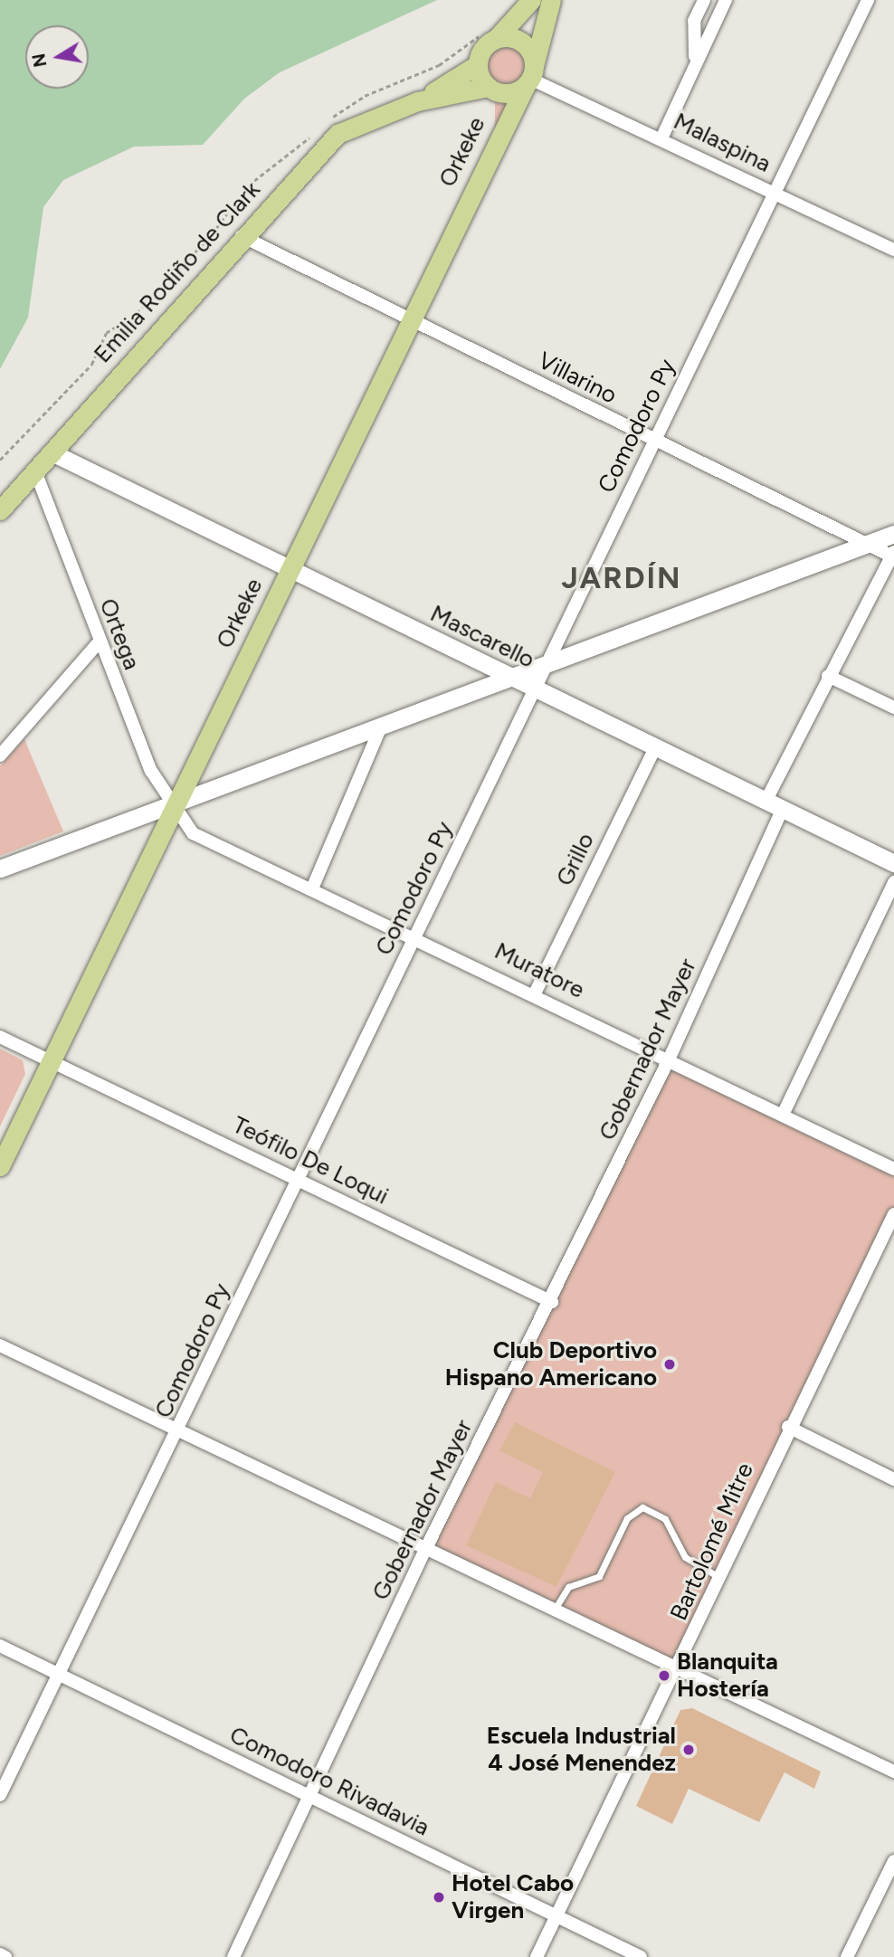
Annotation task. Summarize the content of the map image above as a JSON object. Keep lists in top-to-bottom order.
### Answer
{
  "streets": {
    "main road": ["Orkeke", "Emilia Rodiño de Clark", "Mascarello"],
    "street": [
      "Malaspina",
      "Villarino",
      "Comodoro Py",
      "Ortega",
      "Grillo",
      "Muratore",
      "Gobernador Mayer",
      "Teófilo De Loqui",
      "Bartolomé Mitre",
      "Comodoro Rivadavia"
    ]
  },
  "crossings": [
    ["Malaspina", "Orkeke"],
    ["Malaspina", "Comodoro Py"],
    ["Orkeke", "Villarino"],
    ["Orkeke", "Ortega"],
    ["Orkeke", "Mascarello"],
    ["Orkeke", "Muratore"],
    ["Orkeke", "Teófilo De Loqui"],
    ["Emilia Rodiño de Clark", "Villarino"],
    ["Emilia Rodiño de Clark", "Ortega"],
    ["Emilia Rodiño de Clark", "Mascarello"],
    ["Villarino", "Comodoro Py"],
    ["Comodoro Py", "Mascarello"],
    ["Comodoro Py", "Muratore"],
    ["Comodoro Py", "Teófilo De Loqui"],
    ["Comodoro Py", "Comodoro Rivadavia"],
    ["Ortega", "Muratore"],
    ["Mascarello", "Grillo"],
    ["Mascarello", "Gobernador Mayer"],
    ["Grillo", "Muratore"],
    ["Muratore", "Gobernador Mayer"],
    ["Gobernador Mayer", "Teófilo De Loqui"],
    ["Gobernador Mayer", "Comodoro Rivadavia"],
    ["Bartolomé Mitre", "Comodoro Rivadavia"]
  ],
  "districts": ["JARDÍN"],
  "places": [
    "Club Deportivo Hispano Americano",
    "Blanquita Hostería",
    "Escuela Industrial 4 José Menendez",
    "Hotel Cabo Virgen"
  ],
  "north": "left"
}
